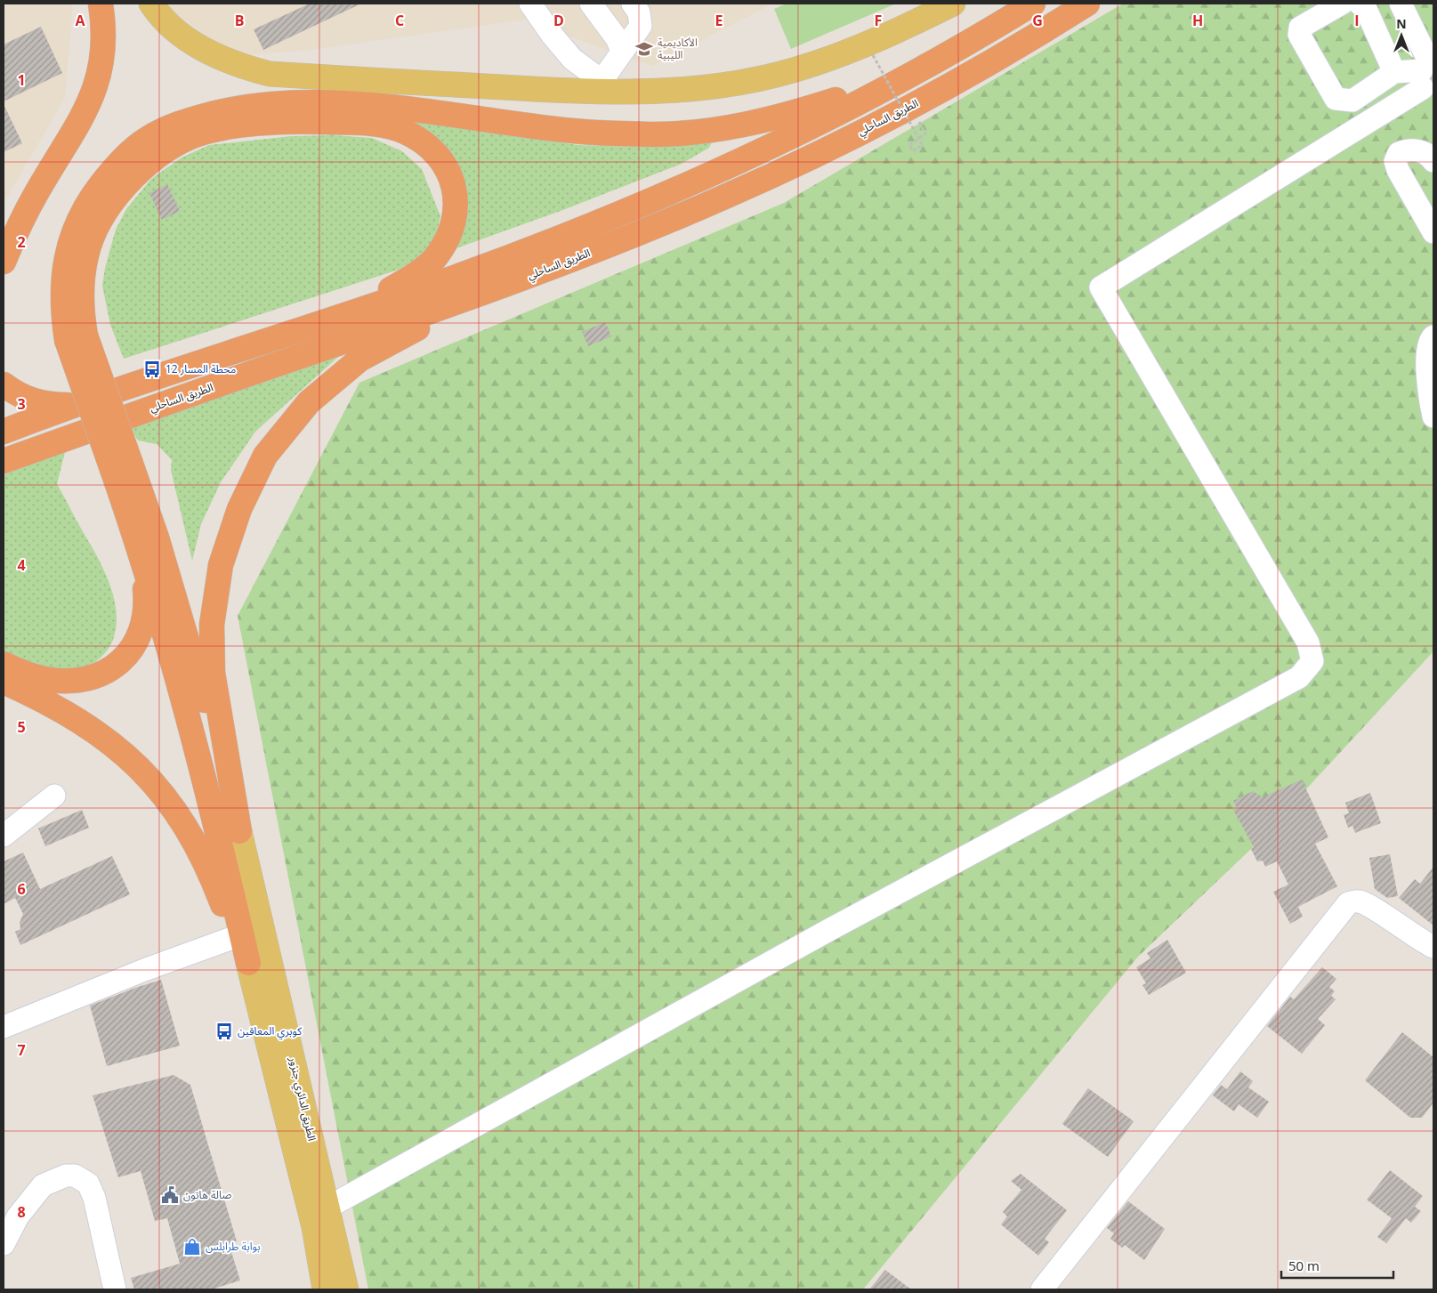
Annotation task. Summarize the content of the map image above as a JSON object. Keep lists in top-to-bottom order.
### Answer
{
  "streets": {
    "highway": ["الطريق الساحلي"],
    "main road": ["الطريق الدائري جنزور"]
  },
  "places": {
    "school or university": ["الأكاديمية الليبية"],
    "bus stop": ["محطة المسار 12", "كوبري المعاقين"],
    "public building": ["صالة هاتون"],
    "shop": ["بوابة طرابلس"]
  },
  "scale_bar": "50 m",
  "north": "top",
  "grid": {
    "columns": [
      "A",
      "B",
      "C",
      "D",
      "E",
      "F",
      "G",
      "H",
      "I"
    ],
    "rows": [
      "1",
      "2",
      "3",
      "4",
      "5",
      "6",
      "7",
      "8"
    ]
  }
}
